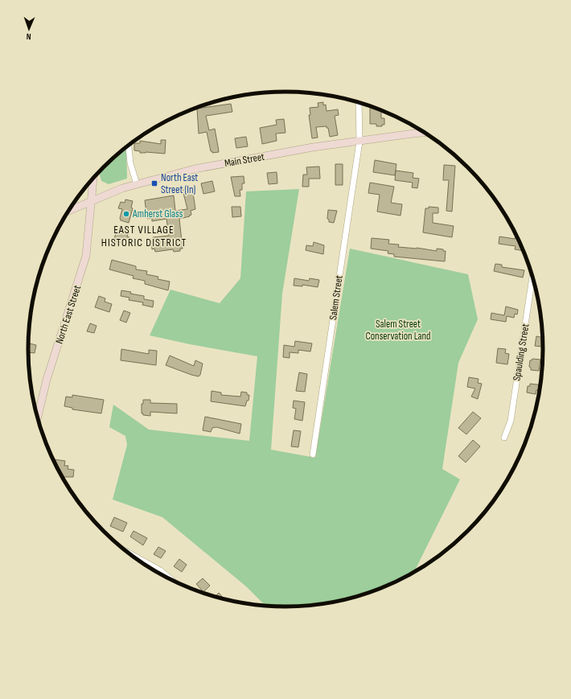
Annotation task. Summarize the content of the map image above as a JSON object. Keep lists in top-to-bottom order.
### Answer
{
  "streets": {
    "main road": ["Main Street", "North East Street"],
    "street": ["Salem Street", "Spaulding Street"]
  },
  "crossings": [
    ["Main Street", "Salem Street"],
    ["Main Street", "North East Street"]
  ],
  "districts": ["EAST VILLAGE HISTORIC DISTRICT"],
  "parks": ["Salem Street Conservation Land"],
  "places": {
    "transit": ["North East Street (In)"],
    "other": ["Amherst Glass"]
  },
  "north": "bottom"
}
